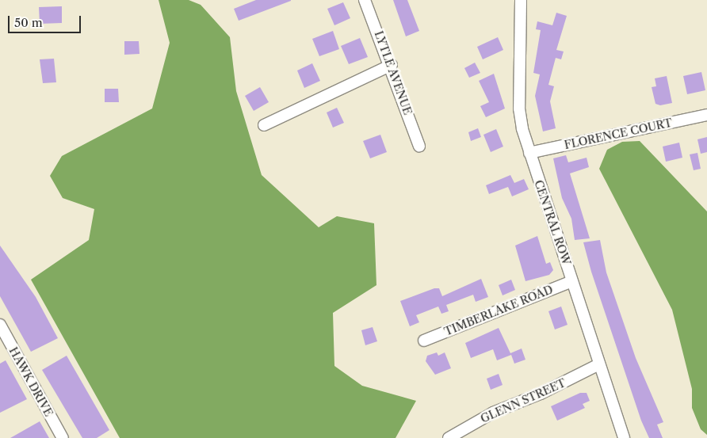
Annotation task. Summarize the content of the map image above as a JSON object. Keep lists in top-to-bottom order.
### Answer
{
  "streets": {
    "street": [
      "LYTLE AVENUE",
      "FLORENCE COURT",
      "CENTRAL ROW",
      "TIMBERLAKE ROAD",
      "HAWK DRIVE",
      "GLENN STREET"
    ]
  },
  "crossings": [
    ["FLORENCE COURT", "CENTRAL ROW"],
    ["CENTRAL ROW", "TIMBERLAKE ROAD"],
    ["CENTRAL ROW", "GLENN STREET"]
  ],
  "scale_bar": "50 m"
}
